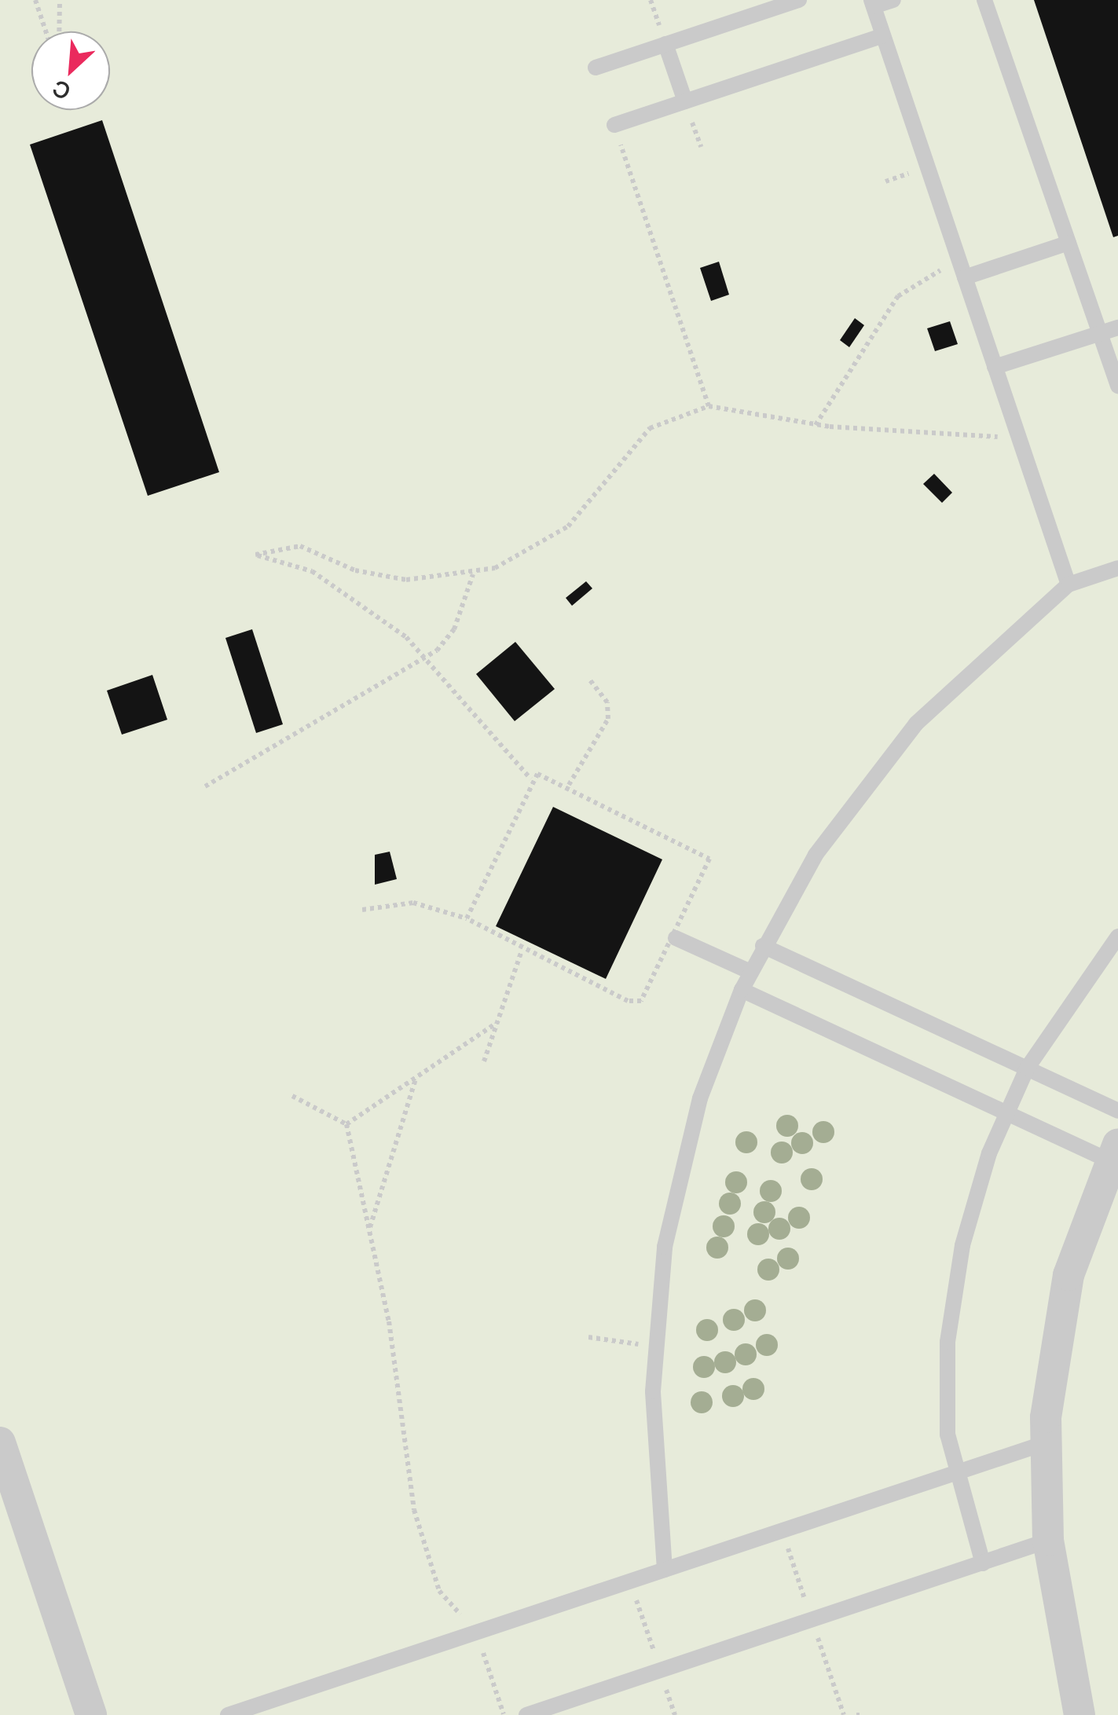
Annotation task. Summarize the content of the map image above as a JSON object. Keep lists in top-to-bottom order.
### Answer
{
  "north": "bottom left"
}
